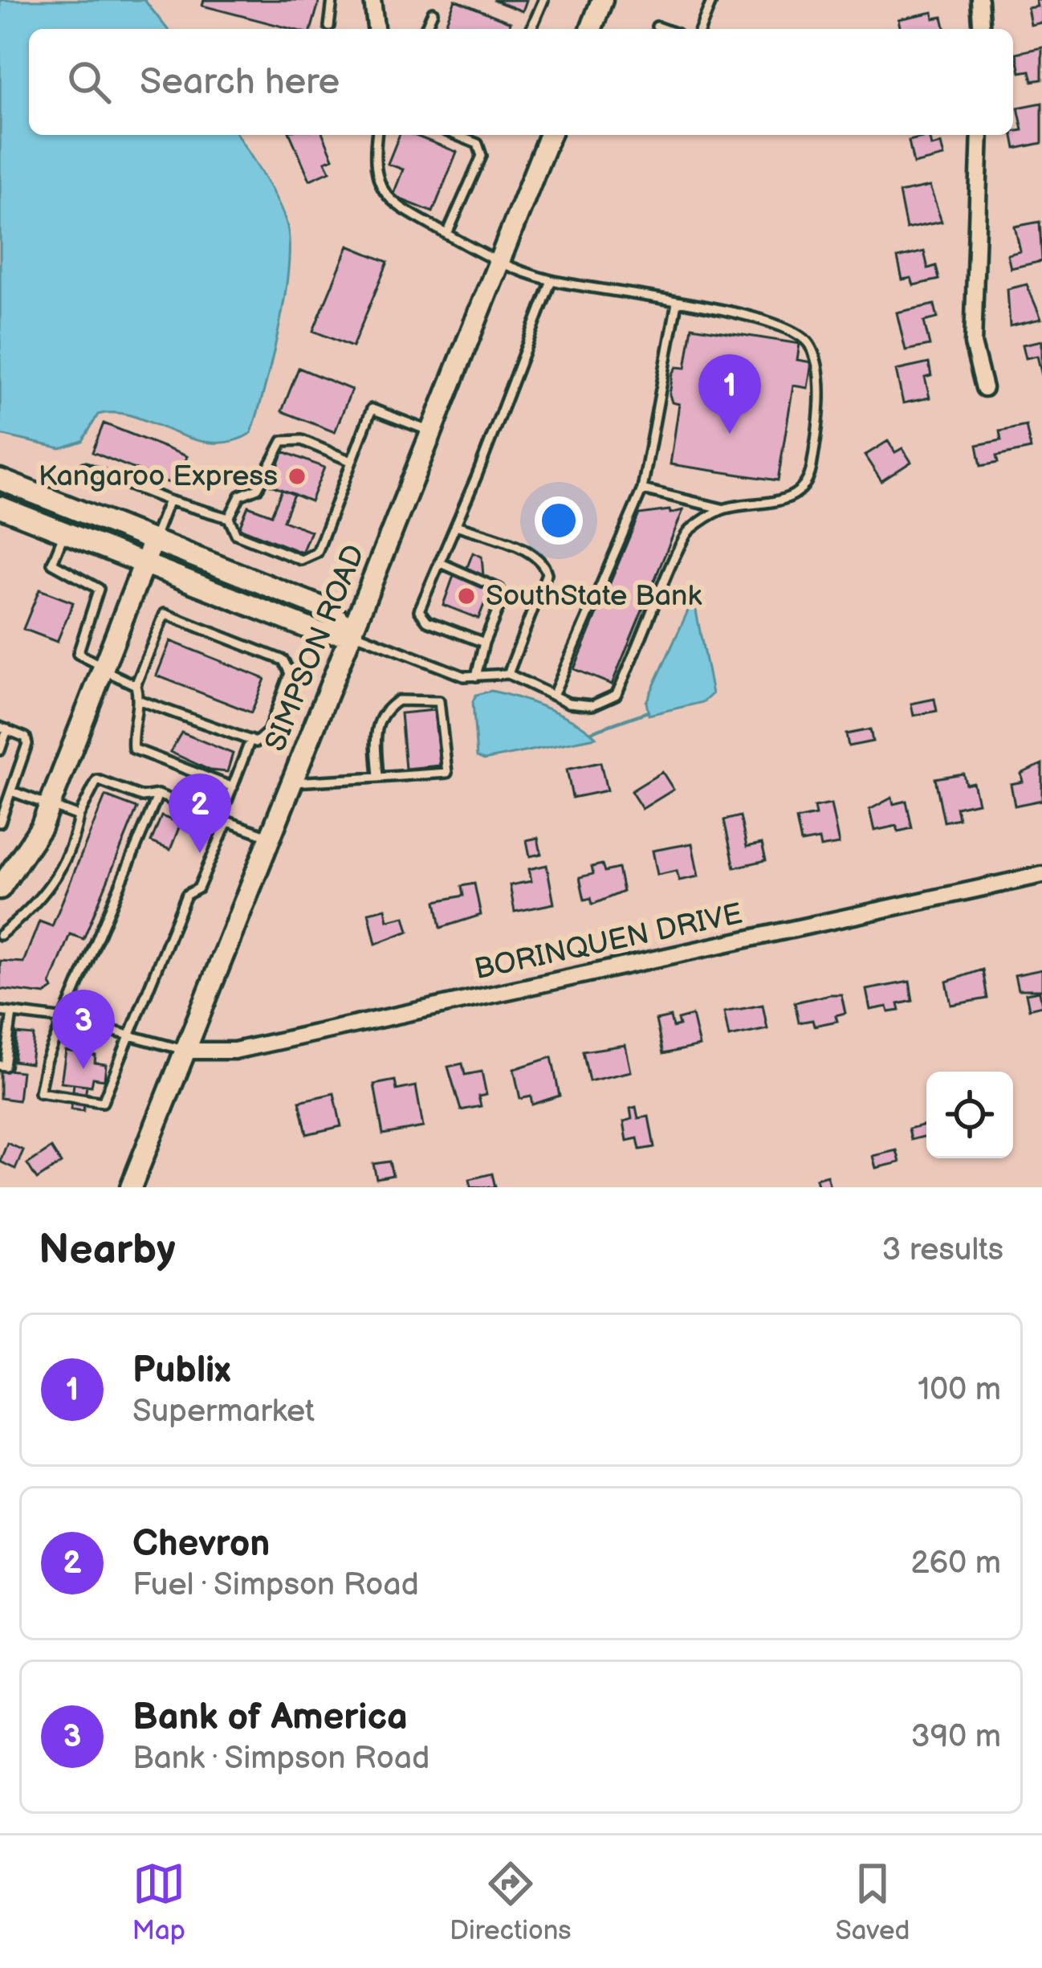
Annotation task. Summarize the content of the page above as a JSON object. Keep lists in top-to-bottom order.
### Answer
{
  "streets": {
    "main road": ["SIMPSON ROAD"],
    "street": ["BORINQUEN DRIVE"]
  },
  "crossings": [
    ["SIMPSON ROAD", "BORINQUEN DRIVE"]
  ],
  "places": ["Kangaroo Express", "SouthState Bank"],
  "page": {
    "search": "Search here",
    "pins": ["1", "2", "3"],
    "heading": ["Nearby", "3 results"],
    "list": [
      {
        "mark": "1",
        "name": "Publix",
        "note": "Supermarket",
        "value": "100 m"
      },
      {
        "mark": "2",
        "name": "Chevron",
        "note": "Fuel · Simpson Road",
        "value": "260 m"
      },
      {
        "mark": "3",
        "name": "Bank of America",
        "note": "Bank · Simpson Road",
        "value": "390 m"
      }
    ],
    "nav": ["Map", "Directions", "Saved"]
  }
}
